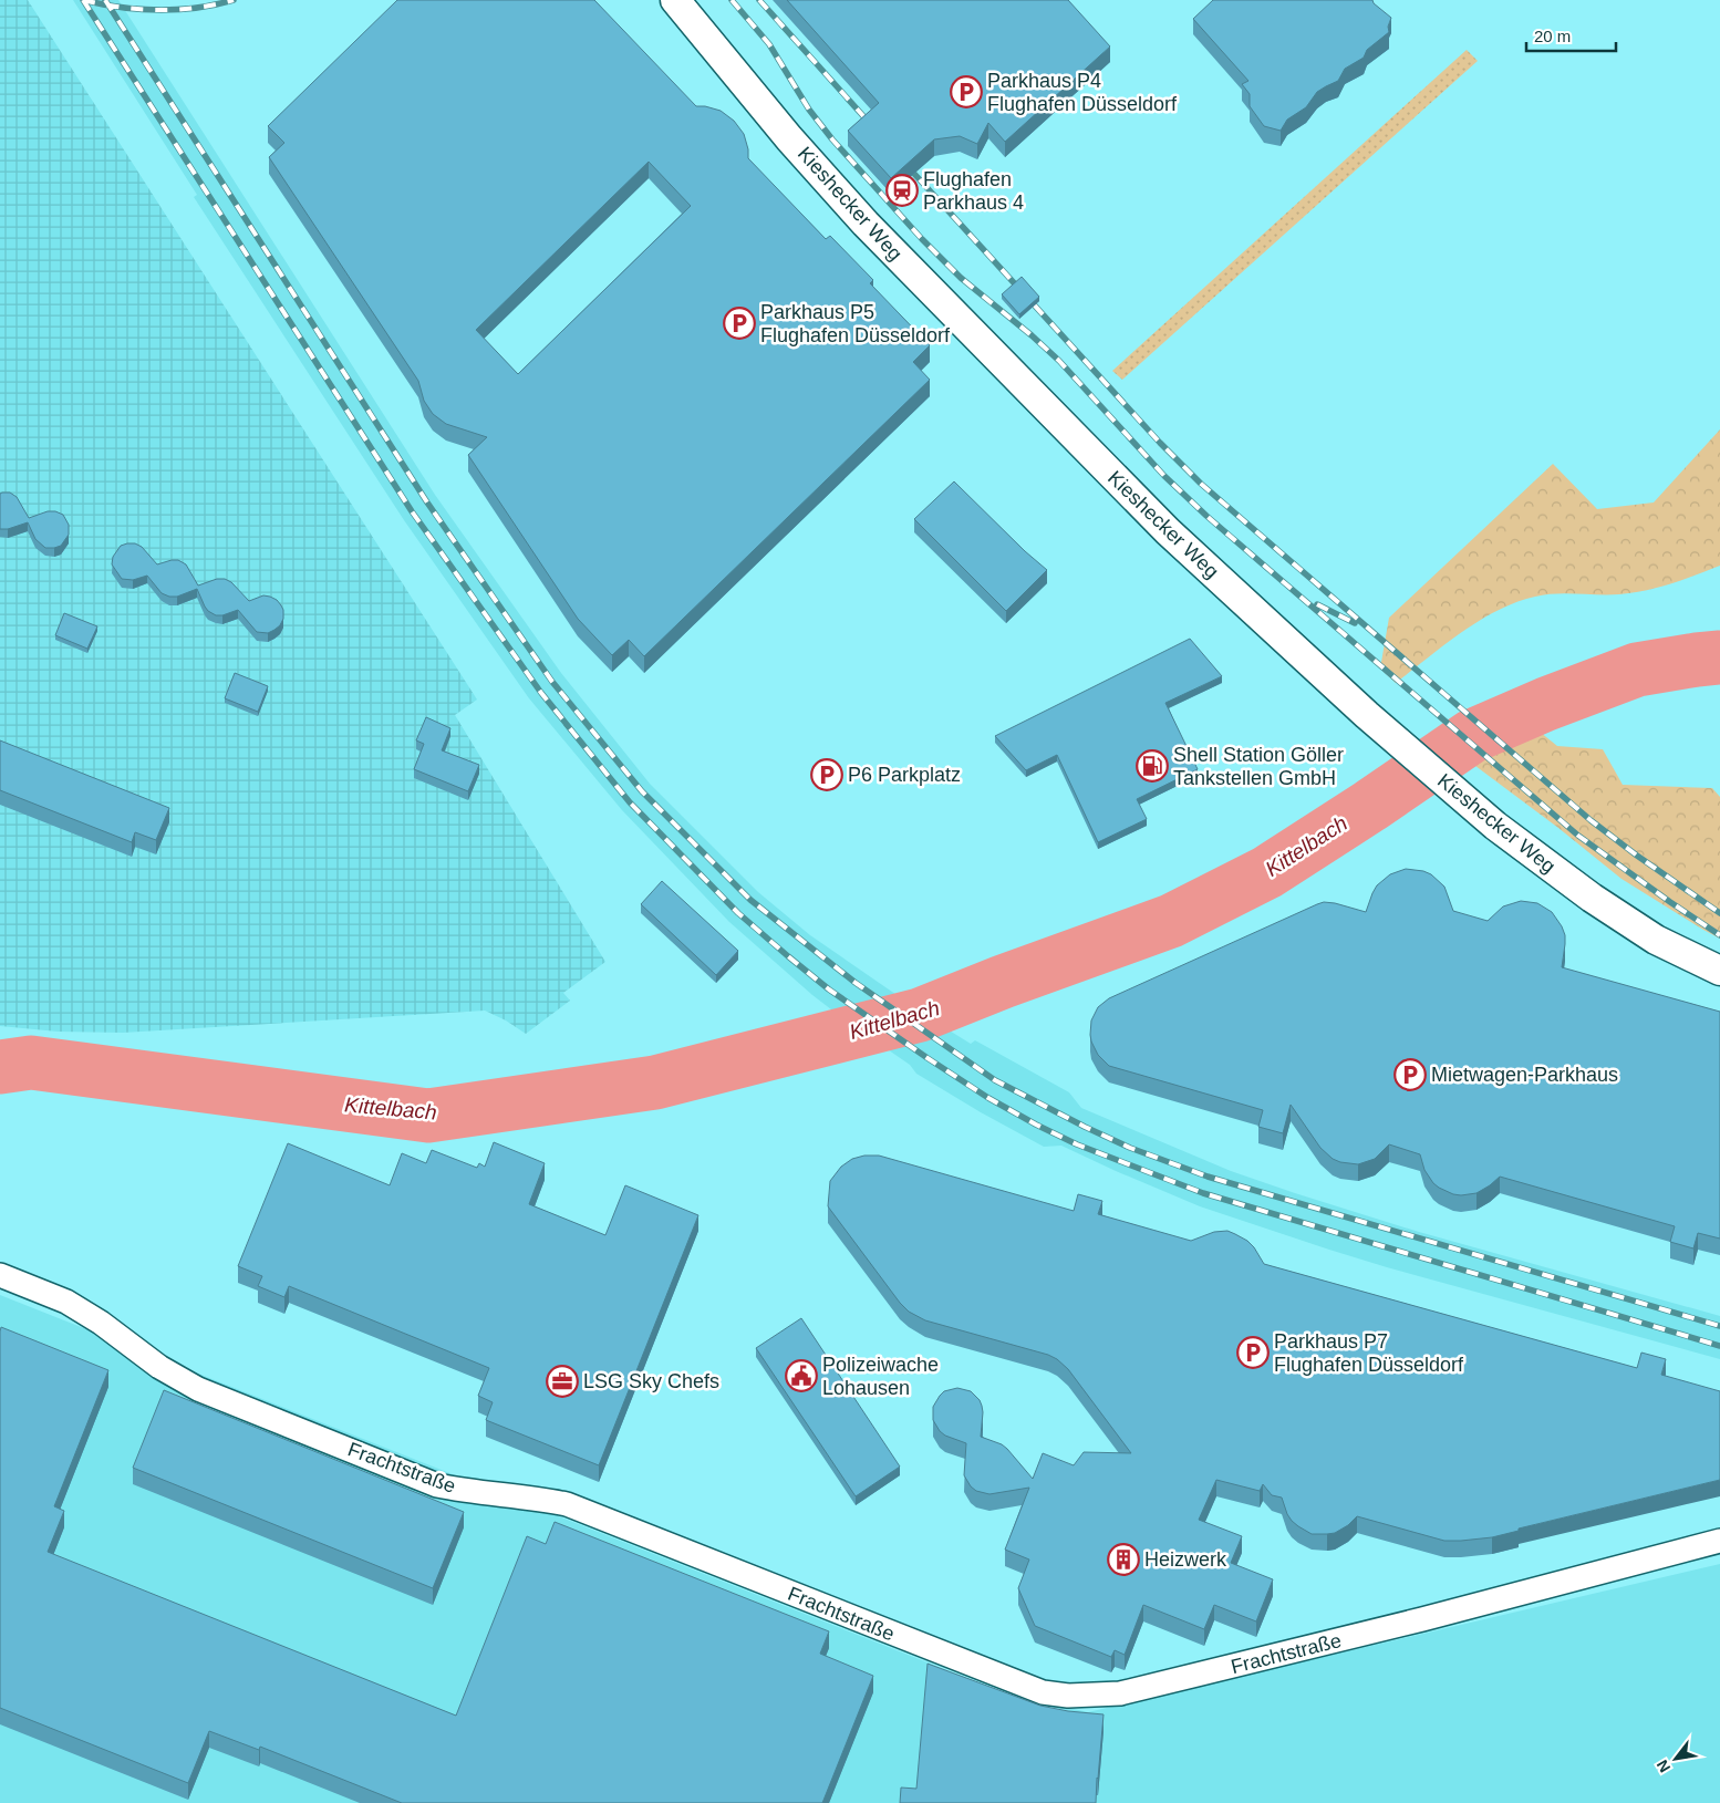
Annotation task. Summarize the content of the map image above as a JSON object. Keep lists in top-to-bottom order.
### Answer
{
  "streets": {
    "street": ["Kieshecker Weg", "Frachtstraße"]
  },
  "water": ["Kittelbach"],
  "places": {
    "parking": [
      "Parkhaus P4 Flughafen Düsseldorf",
      "Parkhaus P5 Flughafen Düsseldorf",
      "P6 Parkplatz",
      "Mietwagen-Parkhaus",
      "Parkhaus P7 Flughafen Düsseldorf"
    ],
    "station": ["Flughafen Parkhaus 4"],
    "fuel station": ["Shell Station Göller Tankstellen GmbH"],
    "public building": ["Polizeiwache Lohausen"],
    "office": ["LSG Sky Chefs"],
    "building": ["Heizwerk"]
  },
  "scale_bar": "20 m",
  "north": "bottom left"
}
